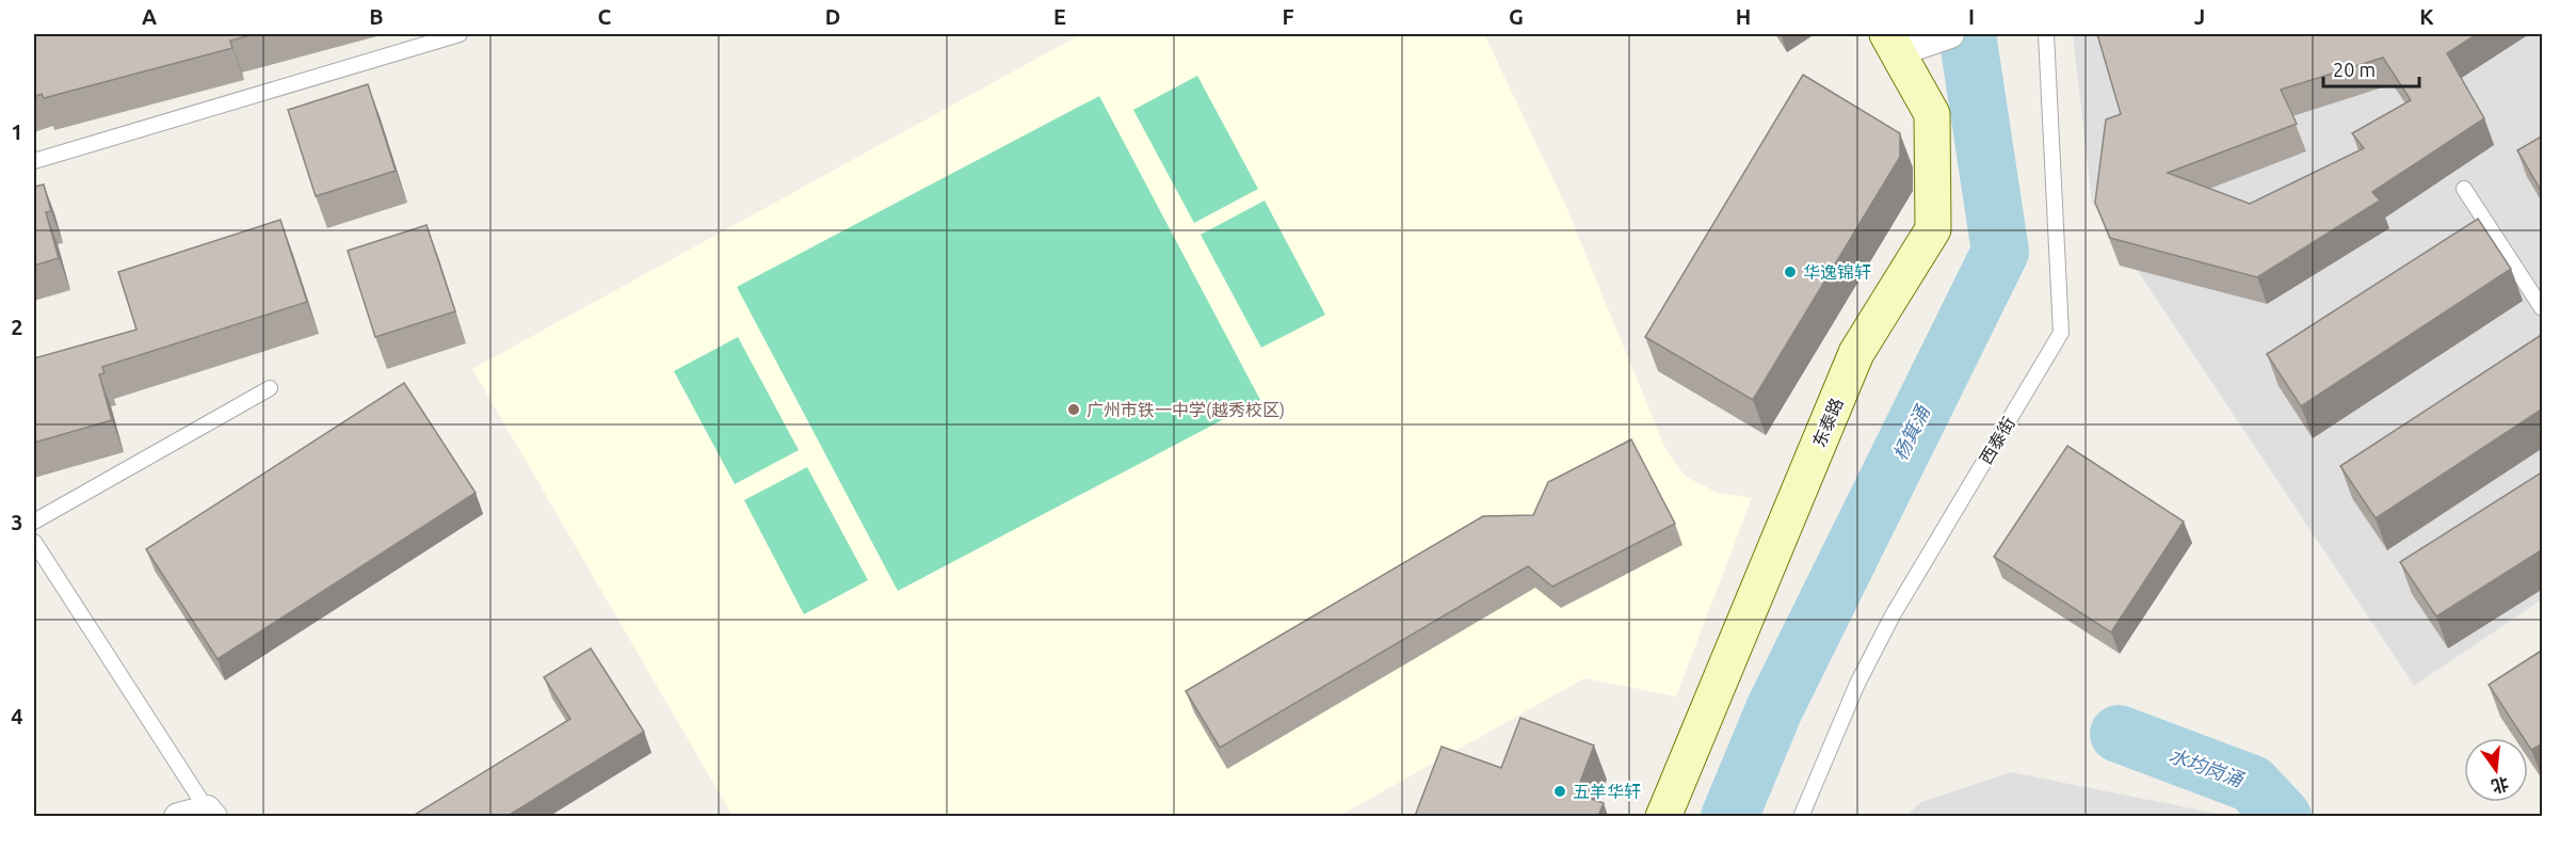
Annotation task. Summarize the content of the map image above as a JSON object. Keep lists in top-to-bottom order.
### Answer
{
  "streets": {
    "street": ["东泰路"],
    "lane": ["西泰街"]
  },
  "water": ["杨箕涌", "水均岗涌"],
  "places": ["华逸锦轩", "广州市铁一中学(越秀校区)", "五羊华轩"],
  "scale_bar": "20 m",
  "north": "bottom",
  "grid": {
    "columns": [
      "A",
      "B",
      "C",
      "D",
      "E",
      "F",
      "G",
      "H",
      "I",
      "J",
      "K"
    ],
    "rows": [
      "1",
      "2",
      "3",
      "4"
    ]
  }
}
